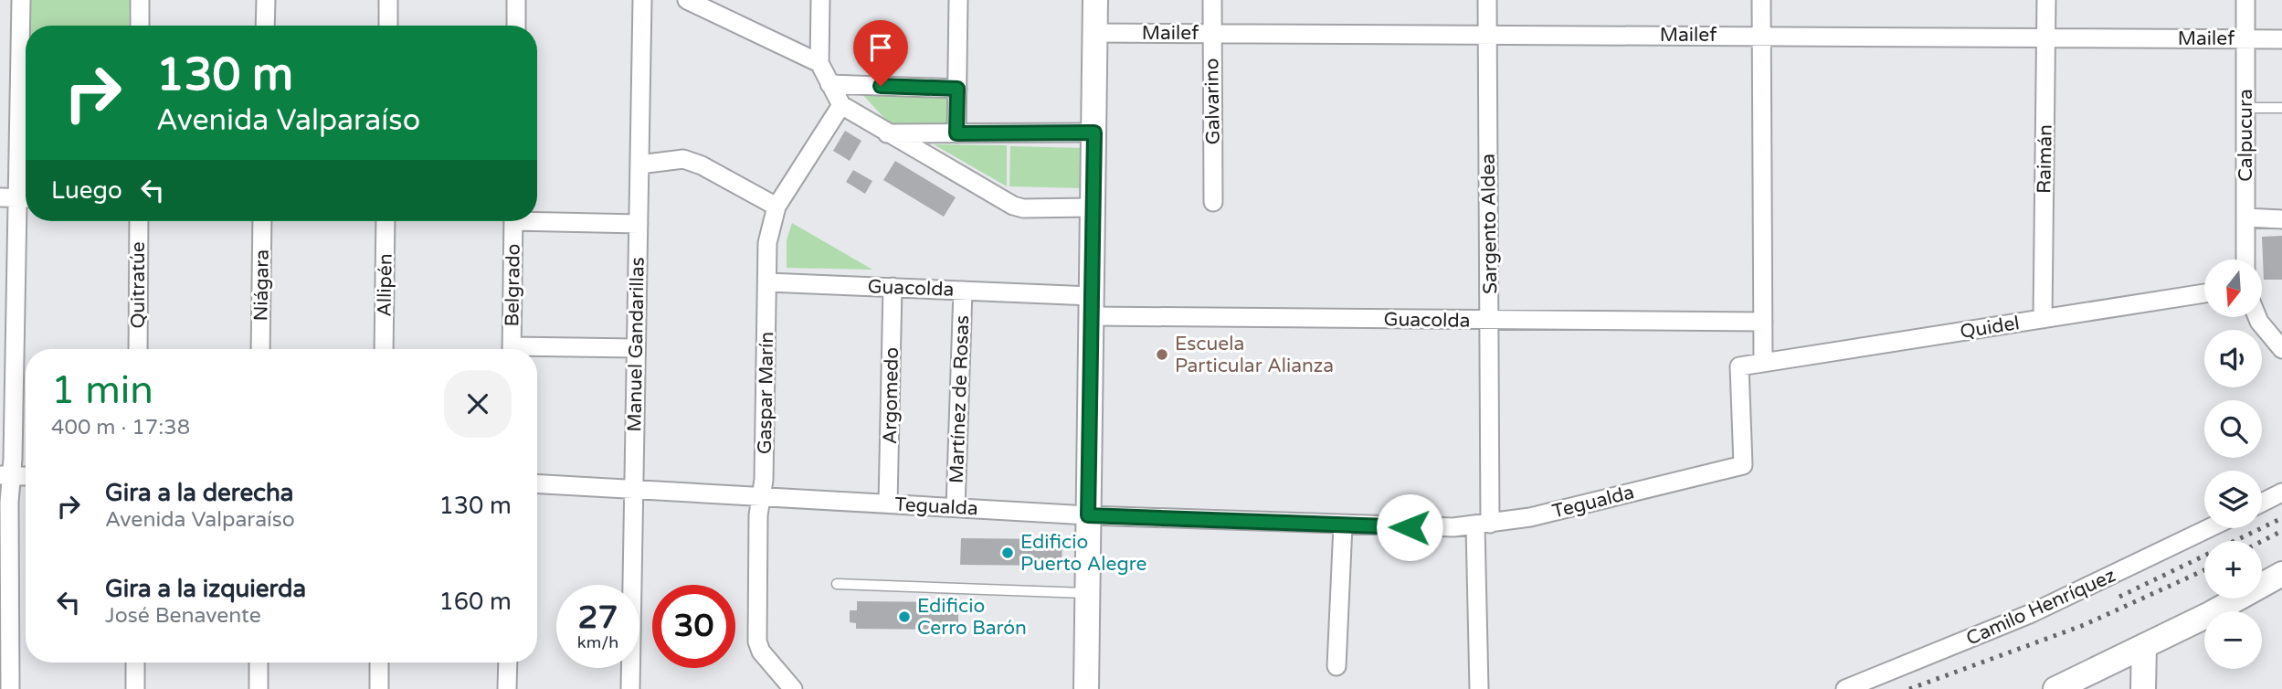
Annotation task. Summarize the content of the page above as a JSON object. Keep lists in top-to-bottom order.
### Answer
{
  "streets": {
    "street": [
      "Mailef",
      "Galvarino",
      "Calpucura",
      "Raimán",
      "Sargento Aldea",
      "Quitratúe",
      "Niágara",
      "Allipén",
      "Belgrado",
      "Guacolda",
      "Quidel",
      "Manuel Gandarillas",
      "Gaspar Marín",
      "Argomedo",
      "Martínez de Rosas",
      "Tegualda",
      "Camilo Henríquez"
    ]
  },
  "crossings": [
    ["Mailef", "Galvarino"],
    ["Mailef", "Calpucura"],
    ["Mailef", "Raimán"],
    ["Mailef", "Sargento Aldea"],
    ["Raimán", "Quidel"],
    ["Sargento Aldea", "Guacolda"],
    ["Sargento Aldea", "Tegualda"],
    ["Guacolda", "Gaspar Marín"],
    ["Guacolda", "Argomedo"],
    ["Guacolda", "Martínez de Rosas"],
    ["Quidel", "Tegualda"],
    ["Manuel Gandarillas", "Tegualda"],
    ["Gaspar Marín", "Tegualda"],
    ["Argomedo", "Tegualda"],
    ["Martínez de Rosas", "Tegualda"]
  ],
  "places": ["Escuela Particular Alianza", "Edificio Puerto Alegre", "Edificio Cerro Barón"],
  "north": "bottom",
  "page": {
    "turn": ["130 m", "Avenida Valparaíso"],
    "then": "Luego",
    "map_buttons": ["+", "−"],
    "heading": ["1 min", "400 m · 17:38"],
    "list": [
      {
        "name": "Gira a la derecha",
        "note": "Avenida Valparaíso",
        "value": "130 m"
      },
      {
        "name": "Gira a la izquierda",
        "note": "José Benavente",
        "value": "160 m"
      }
    ],
    "speed": "27 km/h",
    "limit": "30"
  }
}
